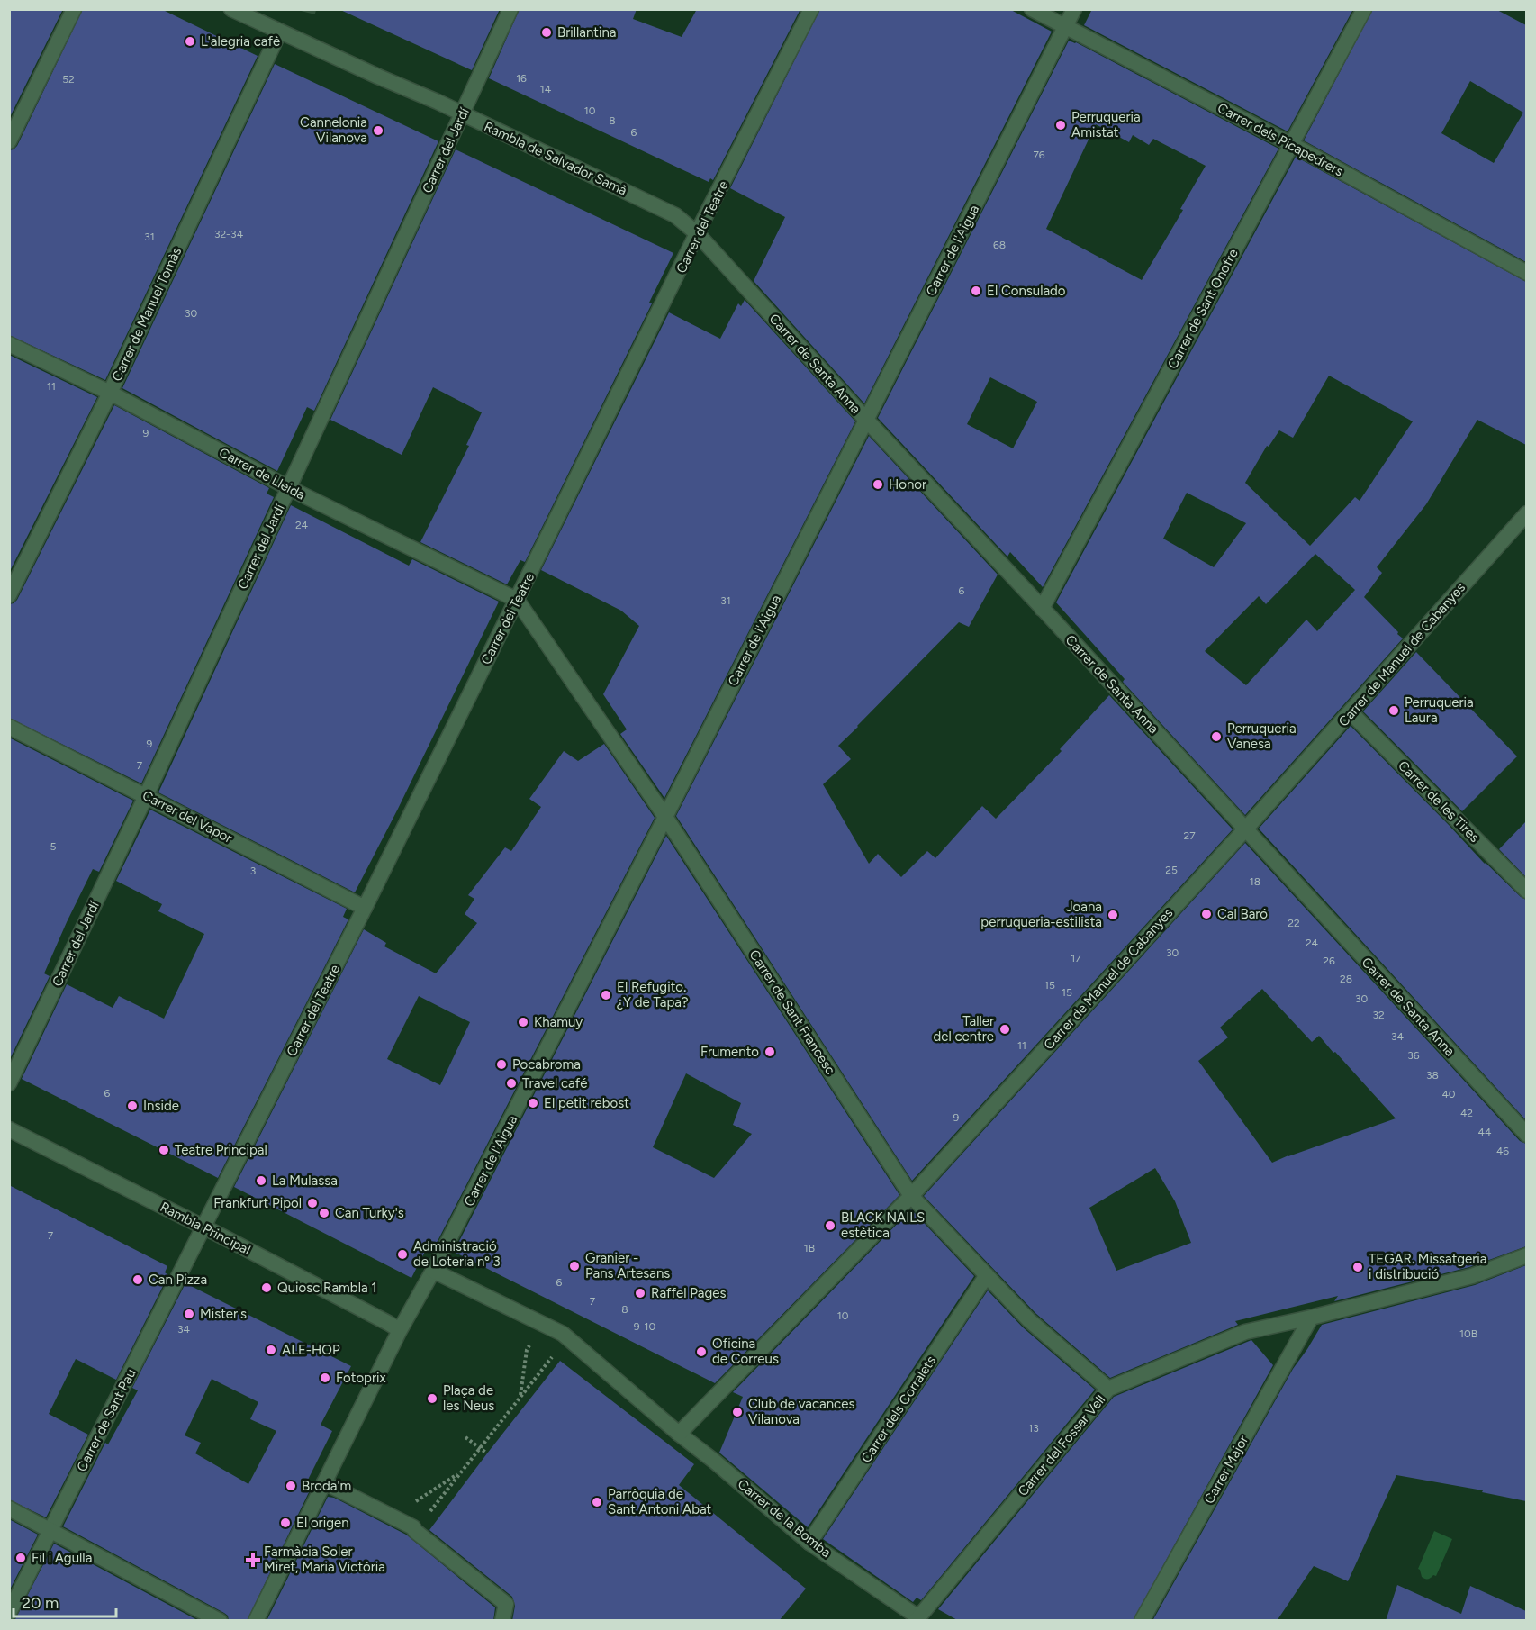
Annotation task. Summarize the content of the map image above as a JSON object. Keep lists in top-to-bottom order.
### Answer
{
  "streets": {
    "street": [
      "Carrer dels Picapedrers",
      "Carrer del Jardí",
      "Rambla de Salvador Samà",
      "Carrer del Teatre",
      "Carrer de l'Aigua",
      "Carrer de Sant Onofre",
      "Carrer de Manuel Tomàs",
      "Carrer de Santa Anna",
      "Carrer de Lleida",
      "Carrer de Manuel de Cabanyes",
      "Carrer de les Tires",
      "Carrer del Vapor",
      "Carrer de Sant Francesc",
      "Rambla Principal",
      "Carrer dels Corralets",
      "Carrer de Sant Pau",
      "Carrer del Fossar Vell",
      "Carrer Major",
      "Carrer de la Bomba"
    ]
  },
  "crossings": [
    ["Carrer dels Picapedrers", "Carrer de l'Aigua"],
    ["Carrer dels Picapedrers", "Carrer de Sant Onofre"],
    ["Carrer del Jardí", "Rambla de Salvador Samà"],
    ["Carrer del Jardí", "Carrer de Lleida"],
    ["Carrer del Jardí", "Carrer del Vapor"],
    ["Rambla de Salvador Samà", "Carrer del Teatre"],
    ["Rambla de Salvador Samà", "Carrer de Manuel Tomàs"],
    ["Rambla de Salvador Samà", "Carrer de Santa Anna"],
    ["Carrer del Teatre", "Carrer de Santa Anna"],
    ["Carrer del Teatre", "Carrer de Lleida"],
    ["Carrer del Teatre", "Carrer del Vapor"],
    ["Carrer del Teatre", "Carrer de Sant Francesc"],
    ["Carrer del Teatre", "Rambla Principal"],
    ["Carrer del Teatre", "Carrer de Sant Pau"],
    ["Carrer de l'Aigua", "Carrer de Santa Anna"],
    ["Carrer de l'Aigua", "Carrer de Sant Francesc"],
    ["Carrer de Sant Onofre", "Carrer de Santa Anna"],
    ["Carrer de Manuel Tomàs", "Carrer de Lleida"],
    ["Carrer de Santa Anna", "Carrer de Manuel de Cabanyes"],
    ["Carrer de Lleida", "Carrer de Sant Francesc"],
    ["Carrer de Manuel de Cabanyes", "Carrer de les Tires"],
    ["Carrer de Manuel de Cabanyes", "Carrer de Sant Francesc"],
    ["Carrer de Manuel de Cabanyes", "Carrer de la Bomba"],
    ["Carrer de Sant Francesc", "Carrer dels Corralets"],
    ["Carrer de Sant Francesc", "Carrer del Fossar Vell"],
    ["Rambla Principal", "Carrer de Sant Pau"],
    ["Carrer dels Corralets", "Carrer de la Bomba"],
    ["Carrer del Fossar Vell", "Carrer Major"],
    ["Carrer del Fossar Vell", "Carrer de la Bomba"]
  ],
  "places": {
    "other": [
      "Brillantina",
      "L'alegria cafè",
      "Perruqueria Amistat",
      "Cannelonia Vilanova",
      "El Consulado",
      "Honor",
      "Perruqueria Laura",
      "Perruqueria Vanesa",
      "Cal Baró",
      "Joana perruqueria-estilista",
      "El Refugito. ¿Y de Tapa?",
      "Khamuy",
      "Taller del centre",
      "Frumento",
      "Pocabroma",
      "Travel café",
      "El petit rebost",
      "Inside",
      "Teatre Principal",
      "La Mulassa",
      "Frankfurt Pipol",
      "Can Turky's",
      "BLACK NAILS estètica",
      "Administració de Loteria nº 3",
      "Granier - Pans Artesans",
      "TEGAR. Missatgeria i distribució",
      "Can Pizza",
      "Quiosc Rambla 1",
      "Raffel Pages",
      "Mister's",
      "ALE-HOP",
      "Oficina de Correus",
      "Fotoprix",
      "Plaça de les Neus",
      "Club de vacances Vilanova",
      "Broda'm",
      "Parròquia de Sant Antoni Abat",
      "El origen",
      "Fil i Agulla"
    ],
    "health": ["Farmàcia Soler Miret, Maria Victòria"]
  },
  "house_numbers": [
    "16",
    "52",
    "14",
    "10",
    "8",
    "6",
    "76",
    "32-34",
    "31",
    "68",
    "30",
    "11",
    "9",
    "24",
    "6",
    "31",
    "9",
    "7",
    "27",
    "5",
    "25",
    "3",
    "18",
    "22",
    "24",
    "30",
    "17",
    "26",
    "28",
    "15",
    "15",
    "30",
    "32",
    "34",
    "11",
    "36",
    "38",
    "6",
    "40",
    "42",
    "9",
    "44",
    "46",
    "7",
    "1B",
    "6",
    "7",
    "8",
    "10",
    "9-10",
    "34",
    "10B",
    "13"
  ],
  "scale_bar": "20 m"
}
